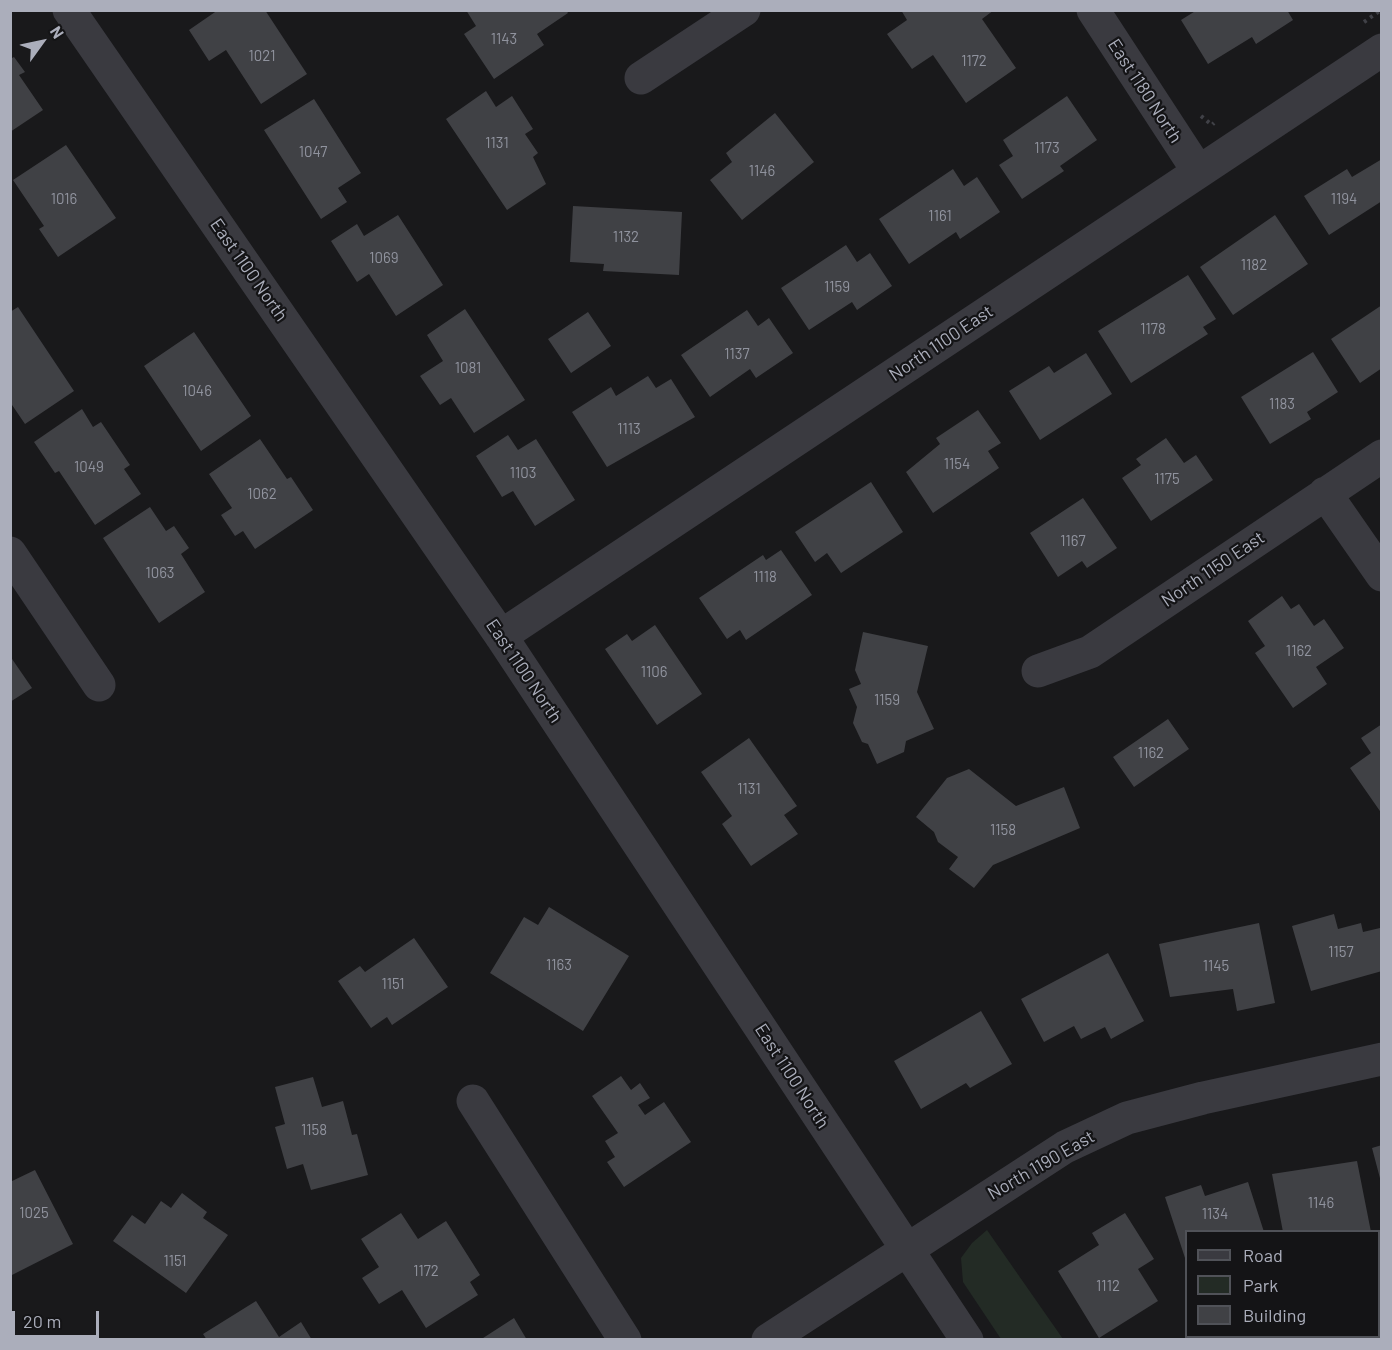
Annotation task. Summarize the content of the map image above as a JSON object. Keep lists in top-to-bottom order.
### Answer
{
  "streets": {
    "street": [
      "East 1180 North",
      "East 1100 North",
      "North 1100 East",
      "North 1150 East",
      "North 1190 East"
    ]
  },
  "crossings": [
    ["East 1180 North", "North 1100 East"],
    ["East 1100 North", "North 1100 East"],
    ["East 1100 North", "North 1190 East"]
  ],
  "house_numbers": [
    "1143",
    "1021",
    "1172",
    "1131",
    "1173",
    "1047",
    "1146",
    "1016",
    "1194",
    "1161",
    "1132",
    "1069",
    "1182",
    "1159",
    "1178",
    "1137",
    "1081",
    "1046",
    "1183",
    "1113",
    "1154",
    "1049",
    "1103",
    "1175",
    "1062",
    "1167",
    "1063",
    "1118",
    "1162",
    "1106",
    "1159",
    "1162",
    "1131",
    "1158",
    "1157",
    "1163",
    "1145",
    "1151",
    "1158",
    "1146",
    "1025",
    "1134",
    "1151",
    "1172",
    "1112"
  ],
  "legend": ["Road", "Park", "Building"],
  "scale_bar": "20 m",
  "north": "top right"
}
